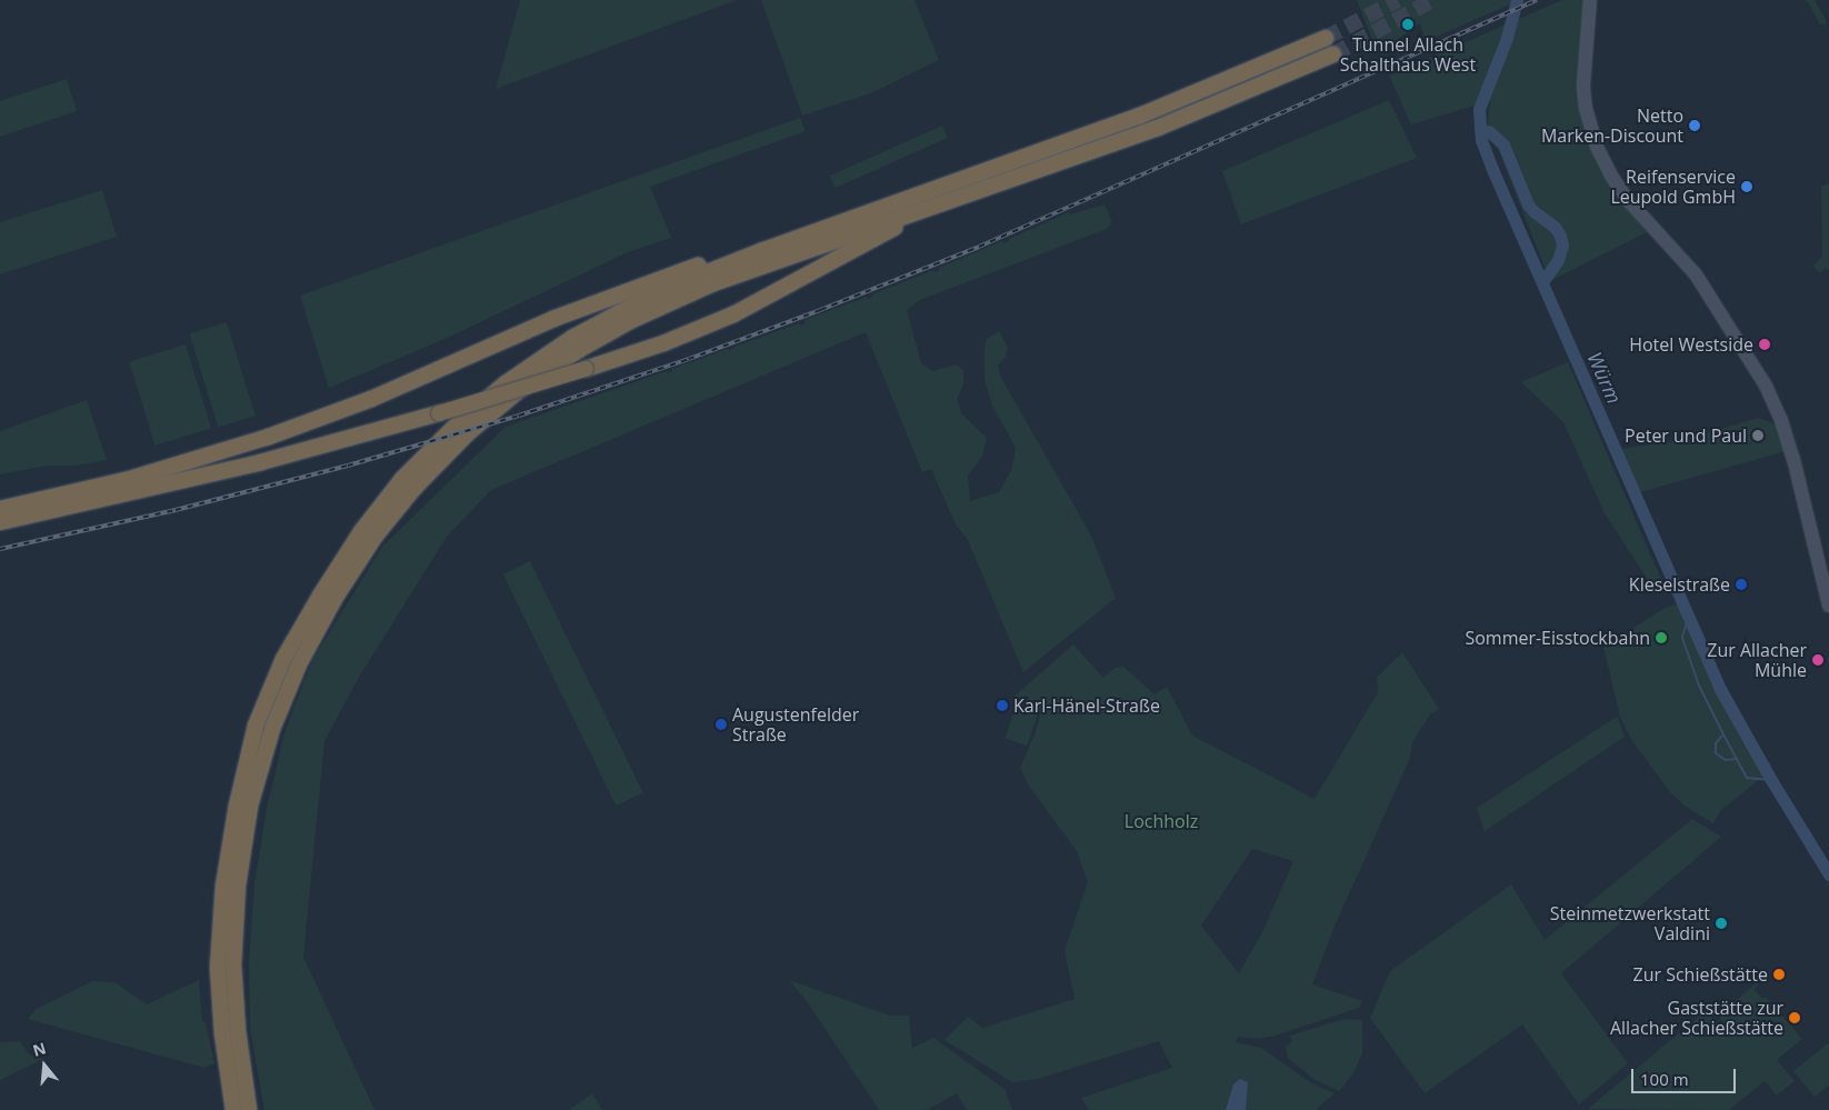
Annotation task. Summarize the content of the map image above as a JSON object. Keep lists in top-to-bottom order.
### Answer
{
  "water": ["Würm"],
  "parks": ["Lochholz"],
  "places": [
    "Tunnel Allach Schalthaus West",
    "Netto Marken-Discount",
    "Reifenservice Leupold GmbH",
    "Hotel Westside",
    "Peter und Paul",
    "Kleselstraße",
    "Sommer-Eisstockbahn",
    "Zur Allacher Mühle",
    "Karl-Hänel-Straße",
    "Augustenfelder Straße",
    "Steinmetzwerkstatt Valdini",
    "Zur Schießstätte",
    "Gaststätte zur Allacher Schießstätte"
  ],
  "scale_bar": "100 m",
  "north": "top"
}
